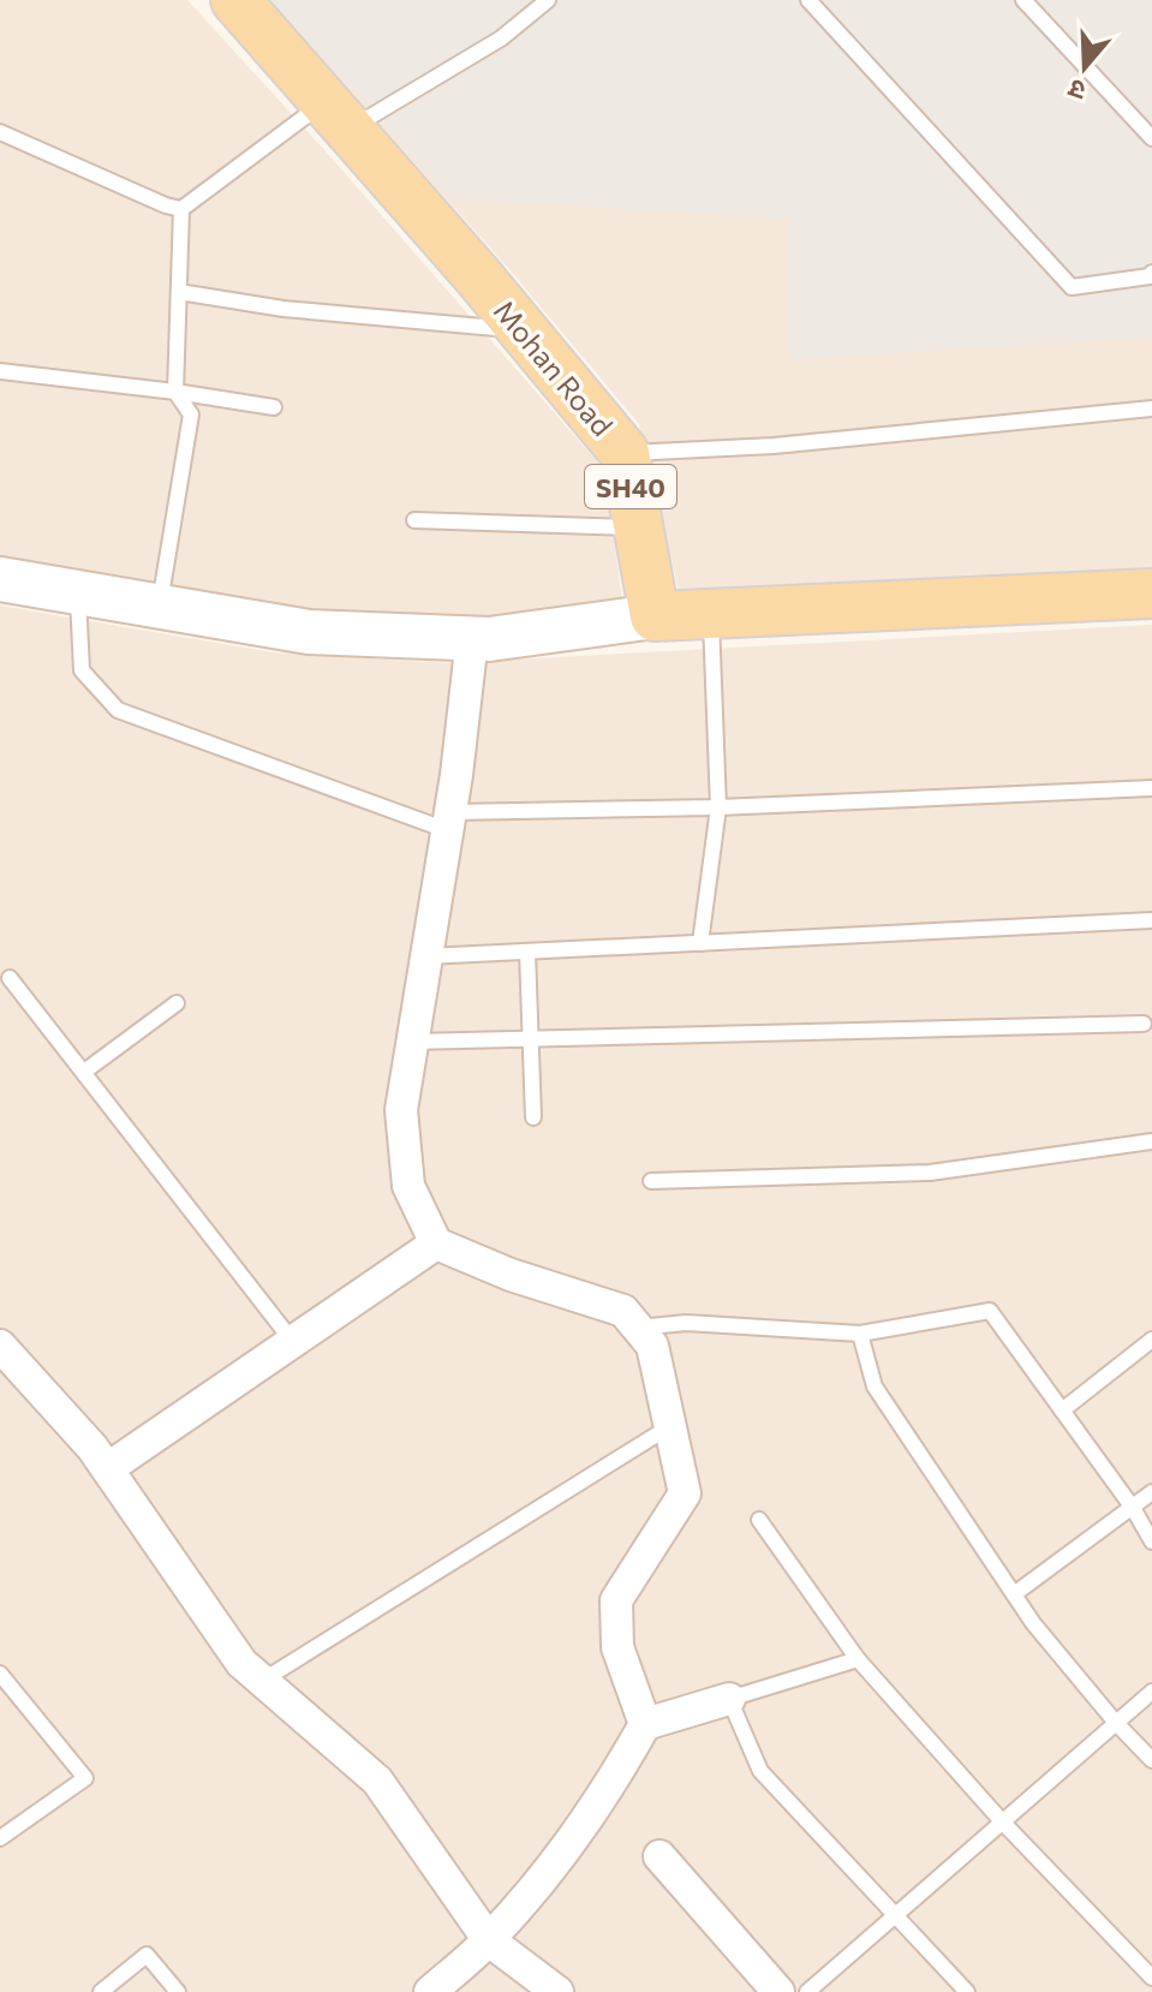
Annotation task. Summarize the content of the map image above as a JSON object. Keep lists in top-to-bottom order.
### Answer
{
  "streets": {
    "main road": ["Mohan Road", "SH40"]
  },
  "north": "bottom"
}
